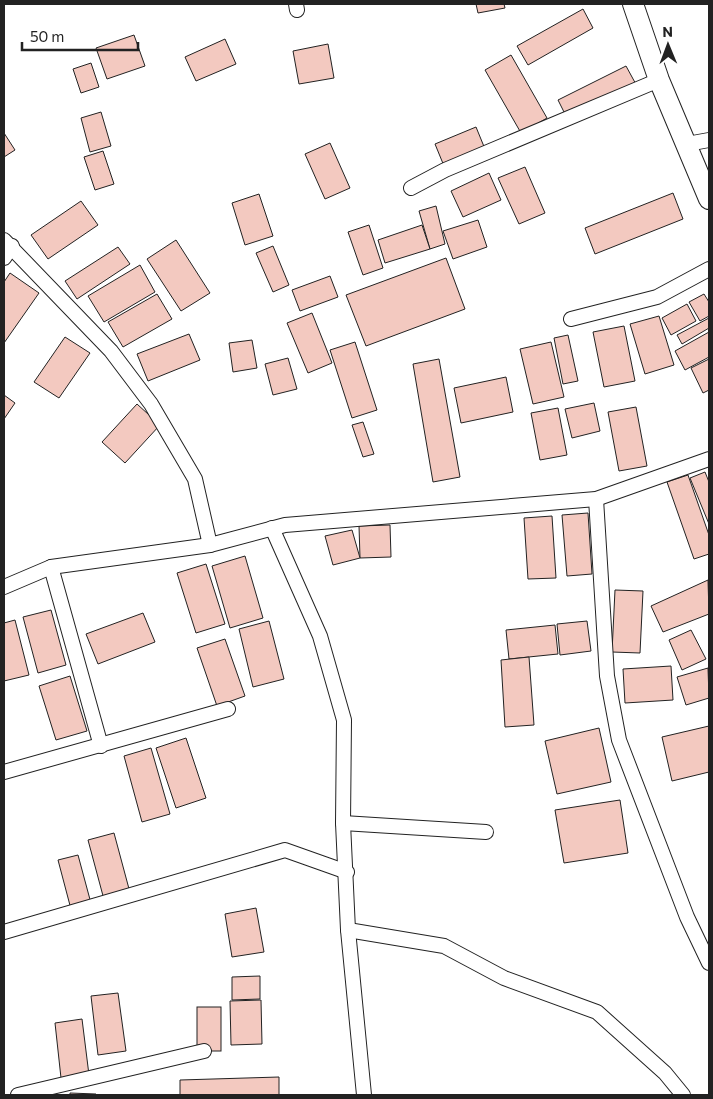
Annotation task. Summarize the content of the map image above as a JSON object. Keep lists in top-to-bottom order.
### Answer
{
  "scale_bar": "50 m",
  "north": "top"
}
